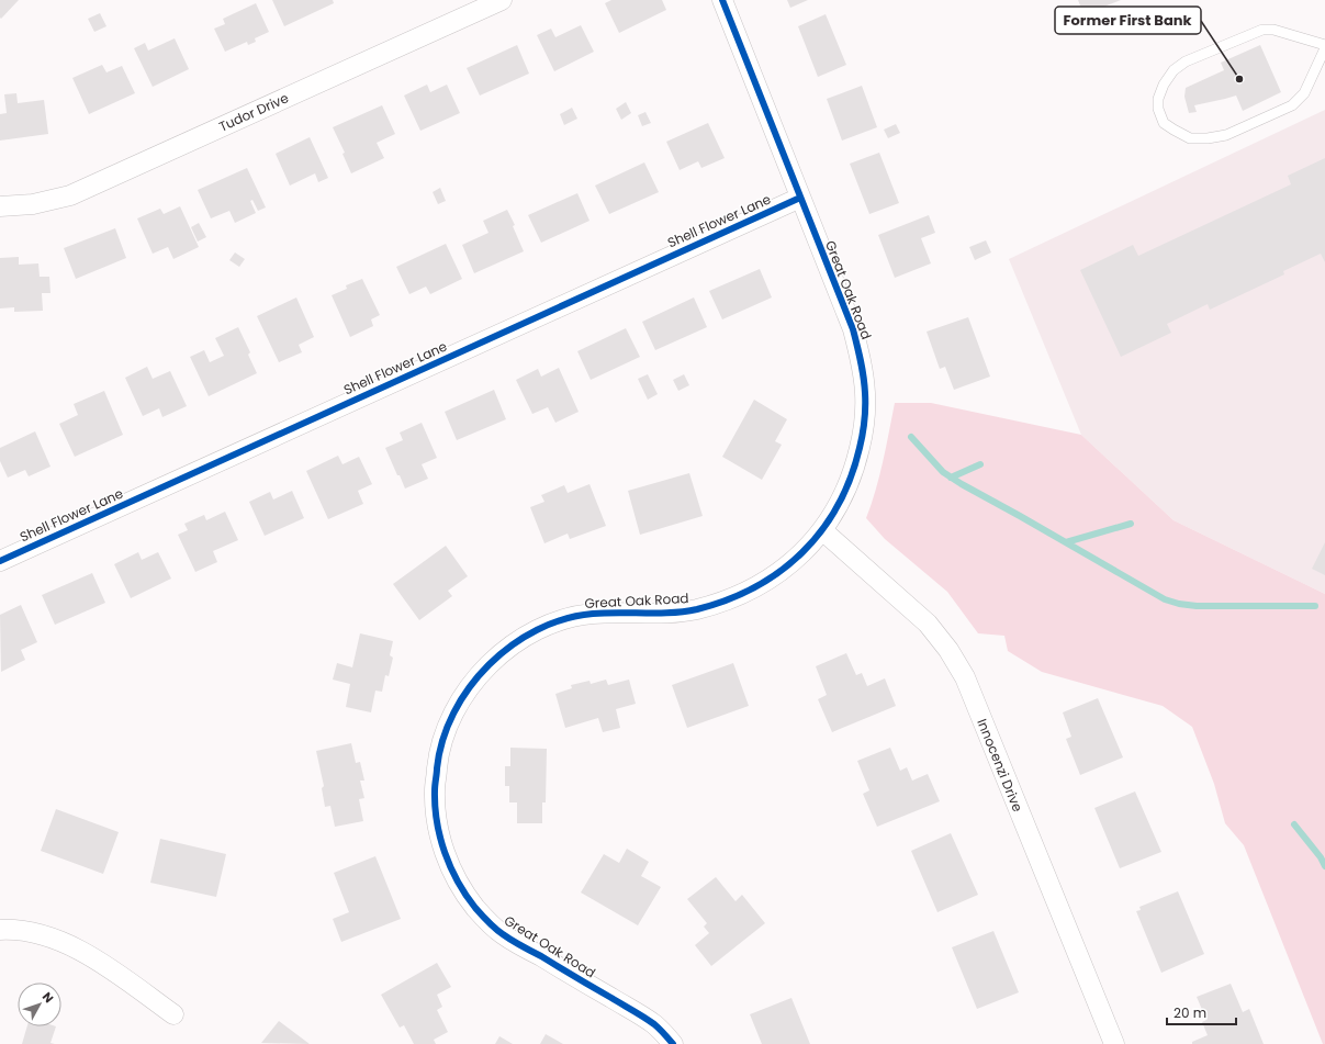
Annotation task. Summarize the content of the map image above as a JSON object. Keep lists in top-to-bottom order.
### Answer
{
  "streets": {
    "street": [
      "Tudor Drive",
      "Shell Flower Lane",
      "Great Oak Road",
      "Innocenzi Drive"
    ]
  },
  "crossings": [
    ["Shell Flower Lane", "Great Oak Road"],
    ["Great Oak Road", "Innocenzi Drive"]
  ],
  "places": ["Former First Bank"],
  "scale_bar": "20 m",
  "north": "top right"
}
